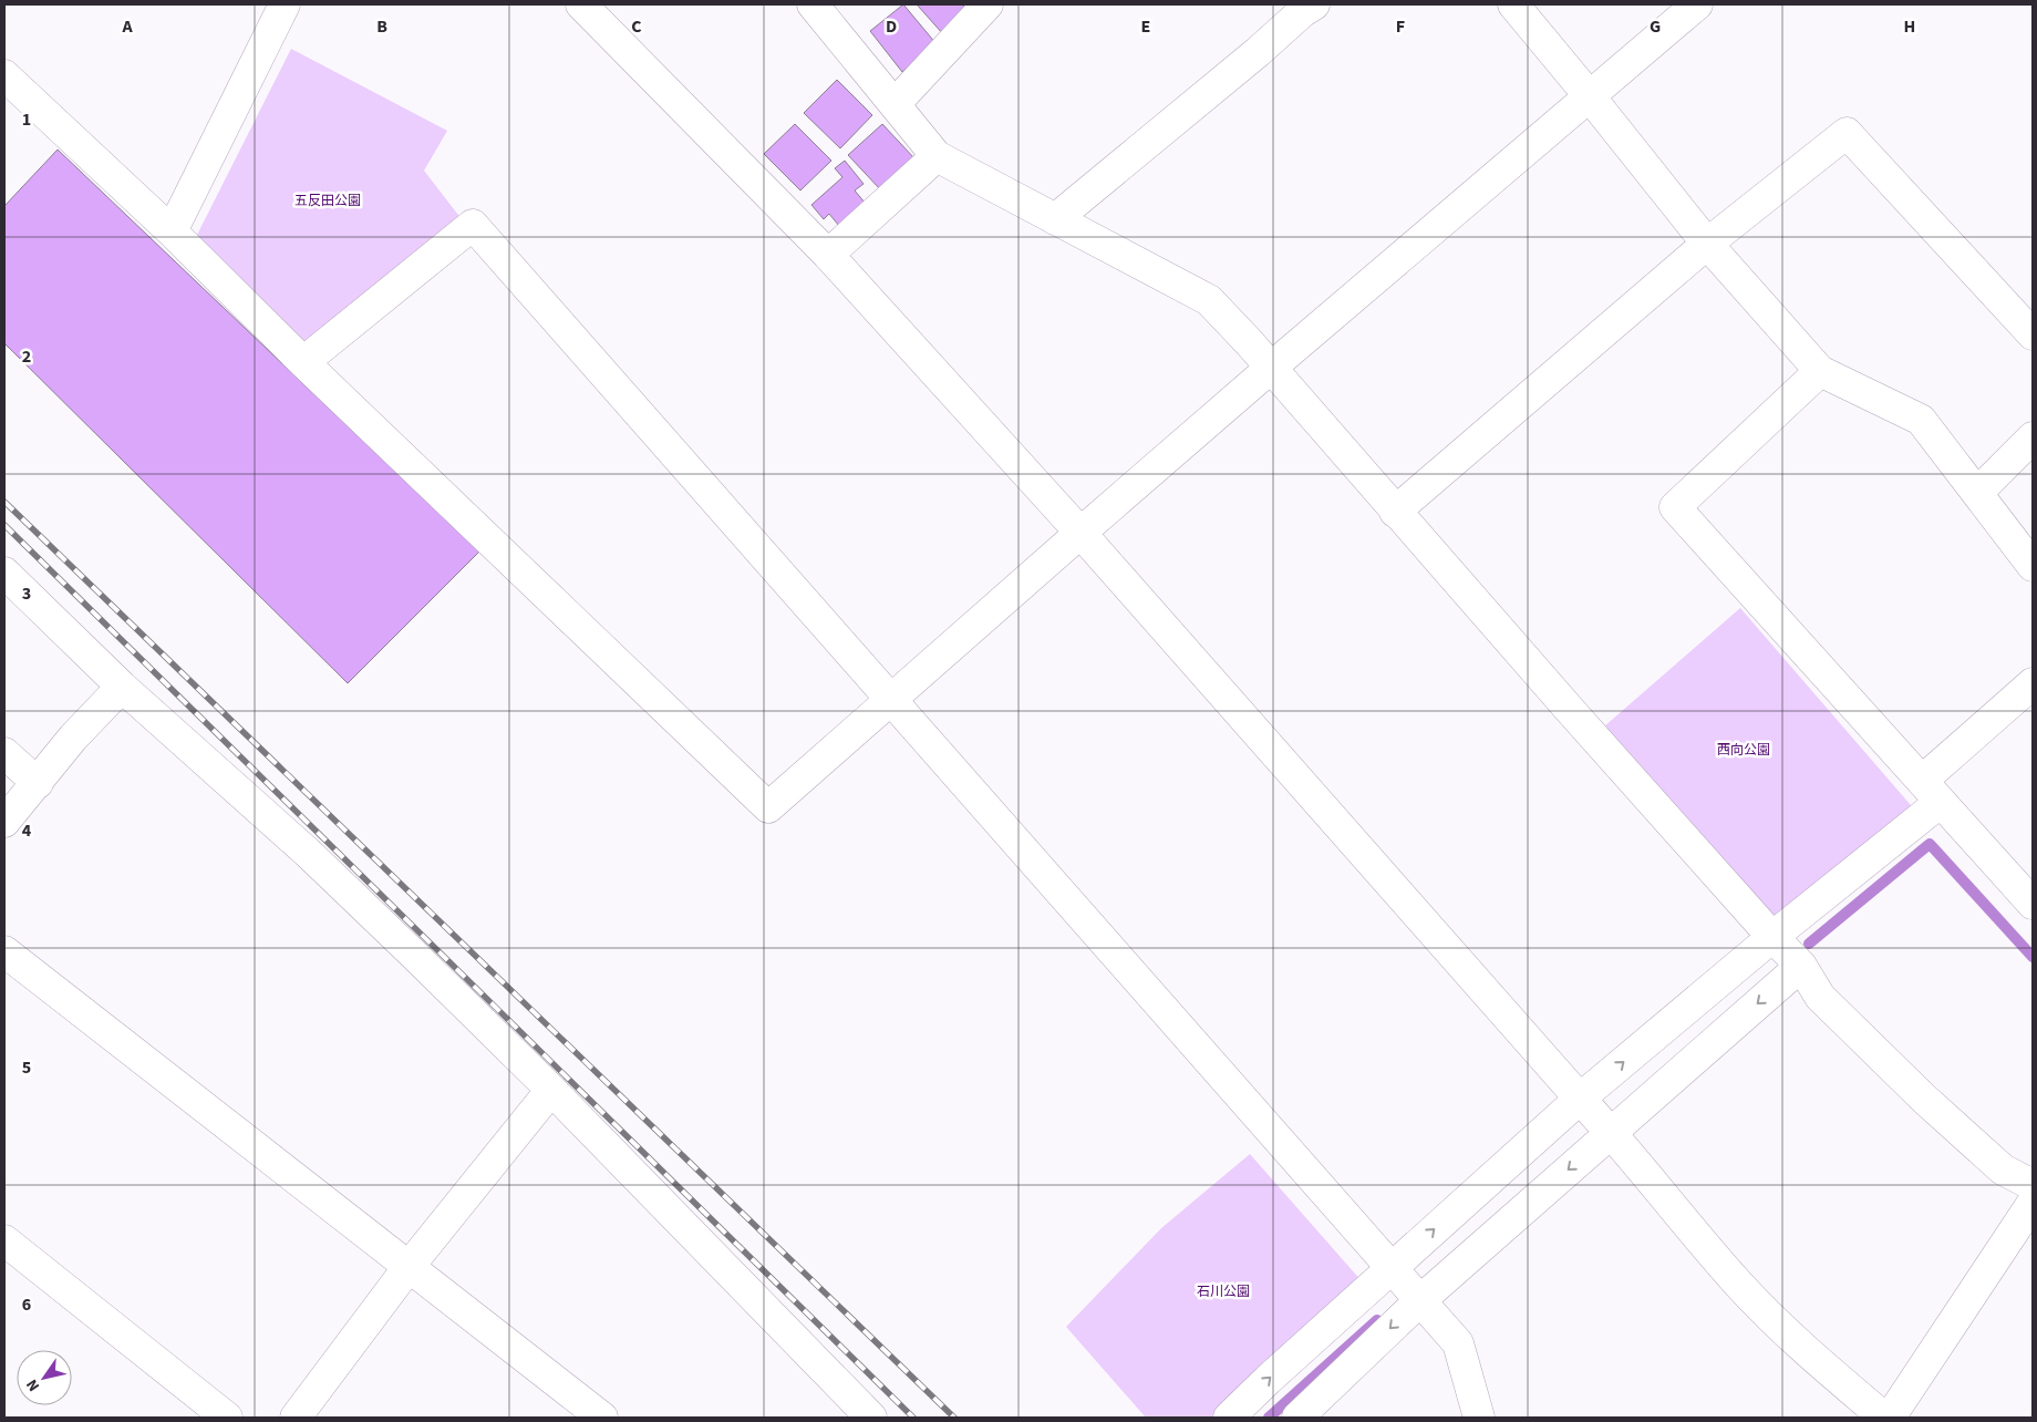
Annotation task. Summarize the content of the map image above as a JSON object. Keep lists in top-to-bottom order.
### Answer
{
  "parks": ["五反田公園", "西向公園", "石川公園"],
  "north": "bottom left",
  "grid": {
    "columns": [
      "A",
      "B",
      "C",
      "D",
      "E",
      "F",
      "G",
      "H"
    ],
    "rows": [
      "1",
      "2",
      "3",
      "4",
      "5",
      "6"
    ]
  }
}
